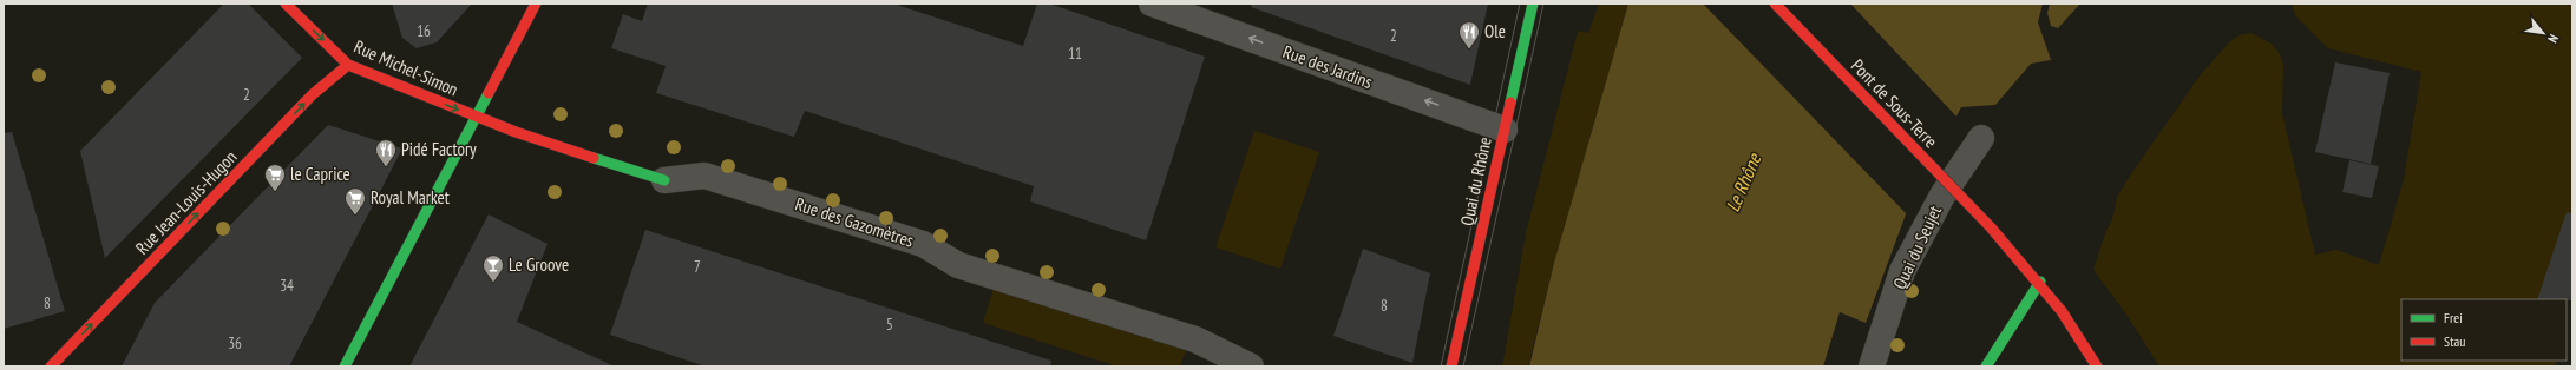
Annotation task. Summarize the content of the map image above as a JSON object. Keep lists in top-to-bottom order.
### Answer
{
  "streets": {
    "street": [
      "Rue des Jardins",
      "Rue Michel-Simon",
      "Pont de Sous-Terre",
      "Quai du Rhône",
      "Rue Jean-Louis-Hugon",
      "Rue des Gazomètres",
      "Quai du Seujet"
    ]
  },
  "crossings": [
    ["Rue des Jardins", "Quai du Rhône"],
    ["Rue Michel-Simon", "Rue Jean-Louis-Hugon"],
    ["Rue Michel-Simon", "Rue des Gazomètres"]
  ],
  "one_way": ["Rue des Jardins", "Rue Michel-Simon", "Rue Jean-Louis-Hugon"],
  "water": ["Le Rhône"],
  "places": {
    "restaurant": ["Ole", "Pidé Factory"],
    "supermarket": ["le Caprice", "Royal Market"],
    "bar": ["Le Groove"]
  },
  "house_numbers": [
    "16",
    "2",
    "11",
    "2",
    "7",
    "34",
    "8",
    "8",
    "5",
    "36"
  ],
  "legend": ["Frei", "Stau"],
  "north": "bottom right"
}
